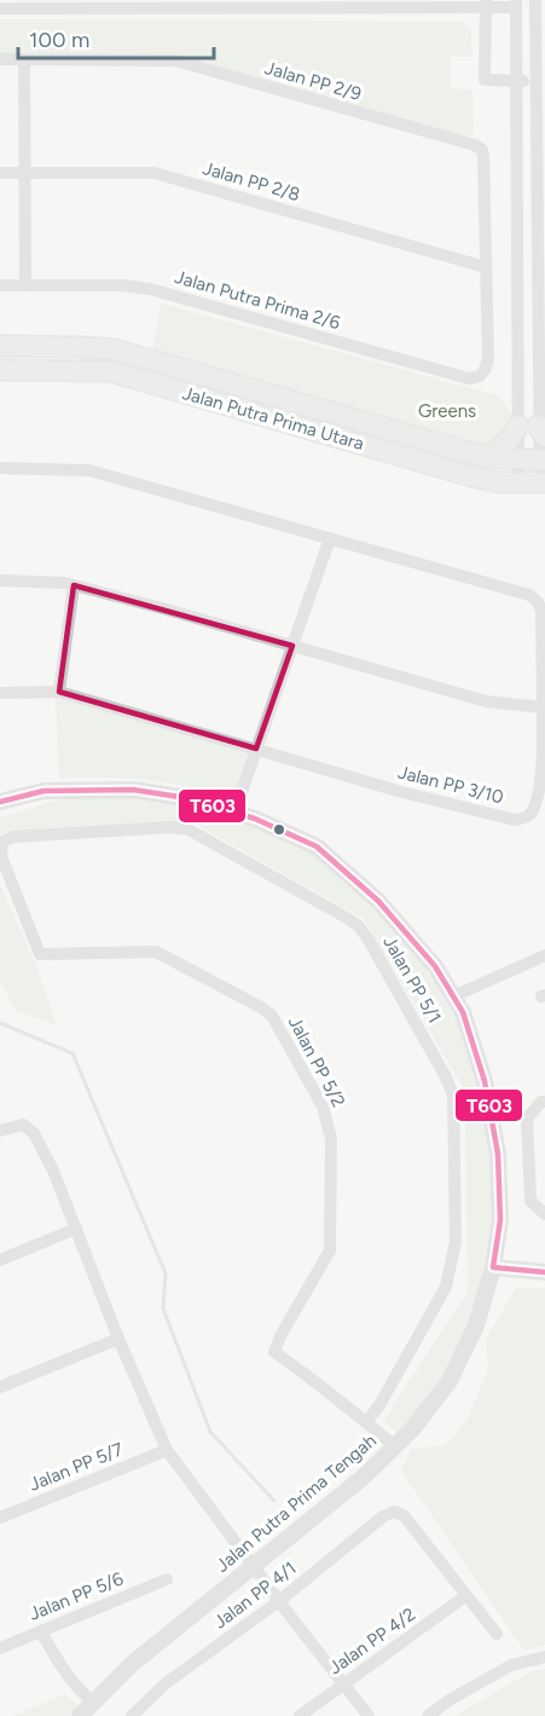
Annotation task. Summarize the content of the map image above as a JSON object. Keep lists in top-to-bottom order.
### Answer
{
  "streets": {
    "main road": ["Jalan Putra Prima Utara"],
    "street": [
      "Jalan PP 2/9",
      "Jalan PP 2/8",
      "Jalan Putra Prima 2/6",
      "Jalan PP 3/10",
      "Jalan PP 5/1",
      "Jalan PP 5/2",
      "Jalan PP 5/7",
      "Jalan Putra Prima Tengah",
      "Jalan PP 4/1",
      "Jalan PP 5/6",
      "Jalan PP 4/2"
    ]
  },
  "crossings": [
    ["Jalan PP 2/9", "Jalan PP 2/8"],
    ["Jalan PP 2/9", "Jalan Putra Prima 2/6"],
    ["Jalan PP 2/8", "Jalan Putra Prima 2/6"],
    ["Jalan PP 5/1", "Jalan PP 5/2"],
    ["Jalan PP 4/1", "Jalan PP 4/2"]
  ],
  "parks": ["Greens"],
  "lines": ["transit line T603"],
  "scale_bar": "100 m"
}
